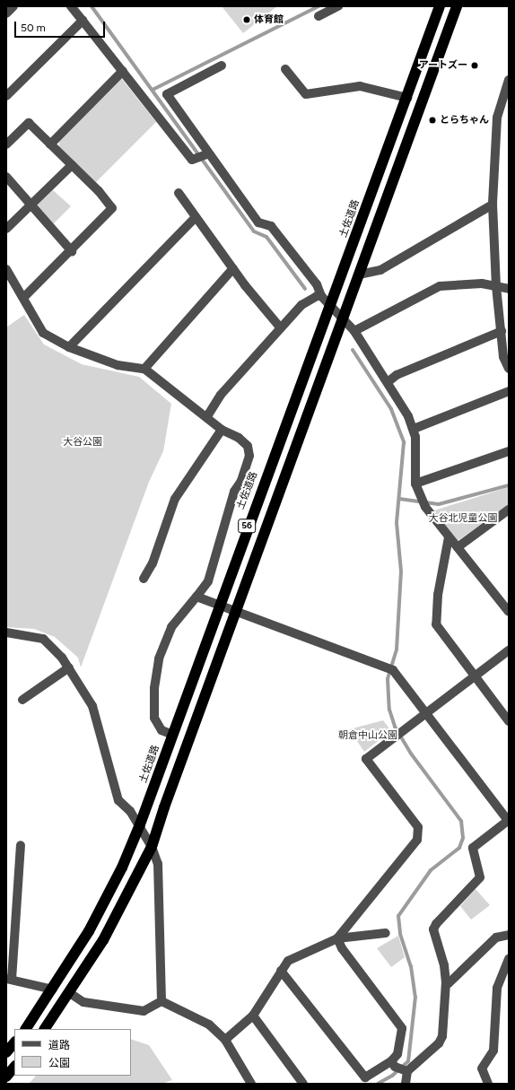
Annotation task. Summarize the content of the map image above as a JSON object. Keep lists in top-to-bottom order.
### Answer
{
  "streets": {
    "highway": ["土佐道路", "56"]
  },
  "parks": ["大谷公園", "大谷北児童公園", "朝倉中山公園"],
  "places": ["体育館", "アートズー", "とらちゃん"],
  "legend": ["道路", "公園"],
  "scale_bar": "50 m"
}
